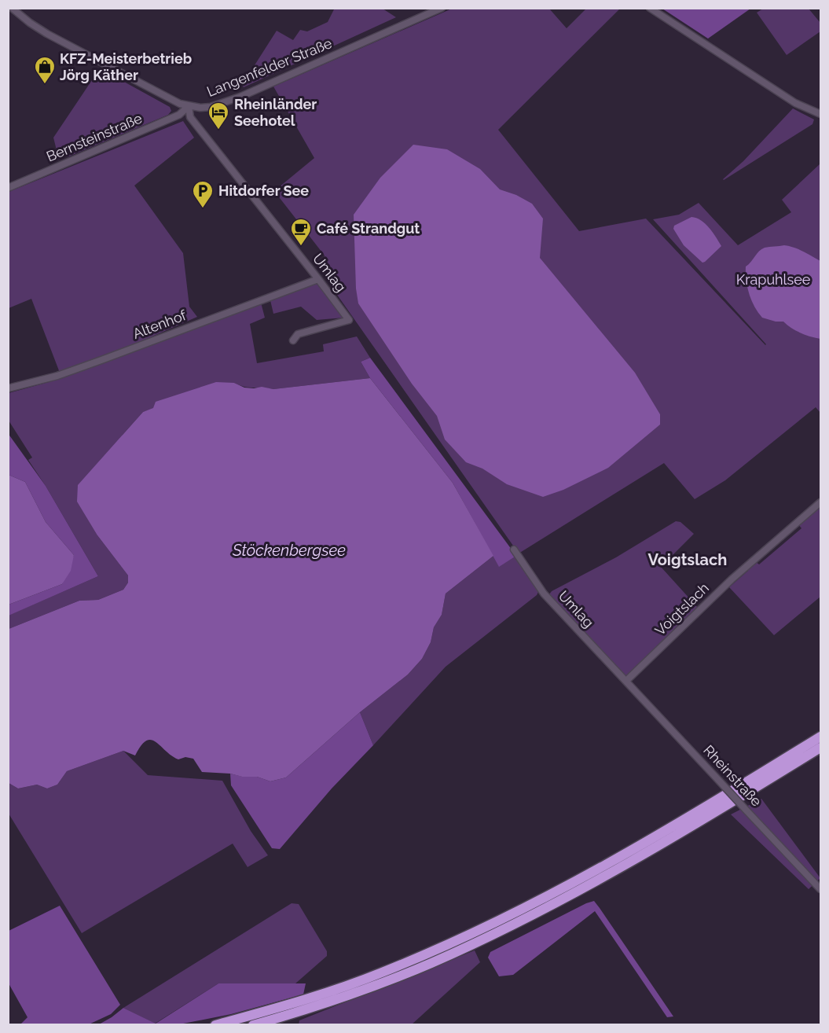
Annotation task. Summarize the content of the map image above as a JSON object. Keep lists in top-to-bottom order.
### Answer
{
  "streets": {
    "street": [
      "Langenfelder Straße",
      "Bernsteinstraße",
      "Umlag",
      "Altenhof",
      "Voigtslach",
      "Rheinstraße"
    ]
  },
  "crossings": [
    ["Langenfelder Straße", "Bernsteinstraße"],
    ["Langenfelder Straße", "Umlag"],
    ["Bernsteinstraße", "Umlag"],
    ["Umlag", "Altenhof"],
    ["Umlag", "Voigtslach"],
    ["Umlag", "Rheinstraße"],
    ["Voigtslach", "Rheinstraße"]
  ],
  "districts": ["Voigtslach"],
  "water": ["Stöckenbergsee"],
  "parks": ["Krapuhlsee"],
  "places": {
    "shop": ["KFZ-Meisterbetrieb Jörg Käther"],
    "hotel": ["Rheinländer Seehotel"],
    "parking": ["Hitdorfer See"],
    "cafe": ["Café Strandgut"]
  }
}
